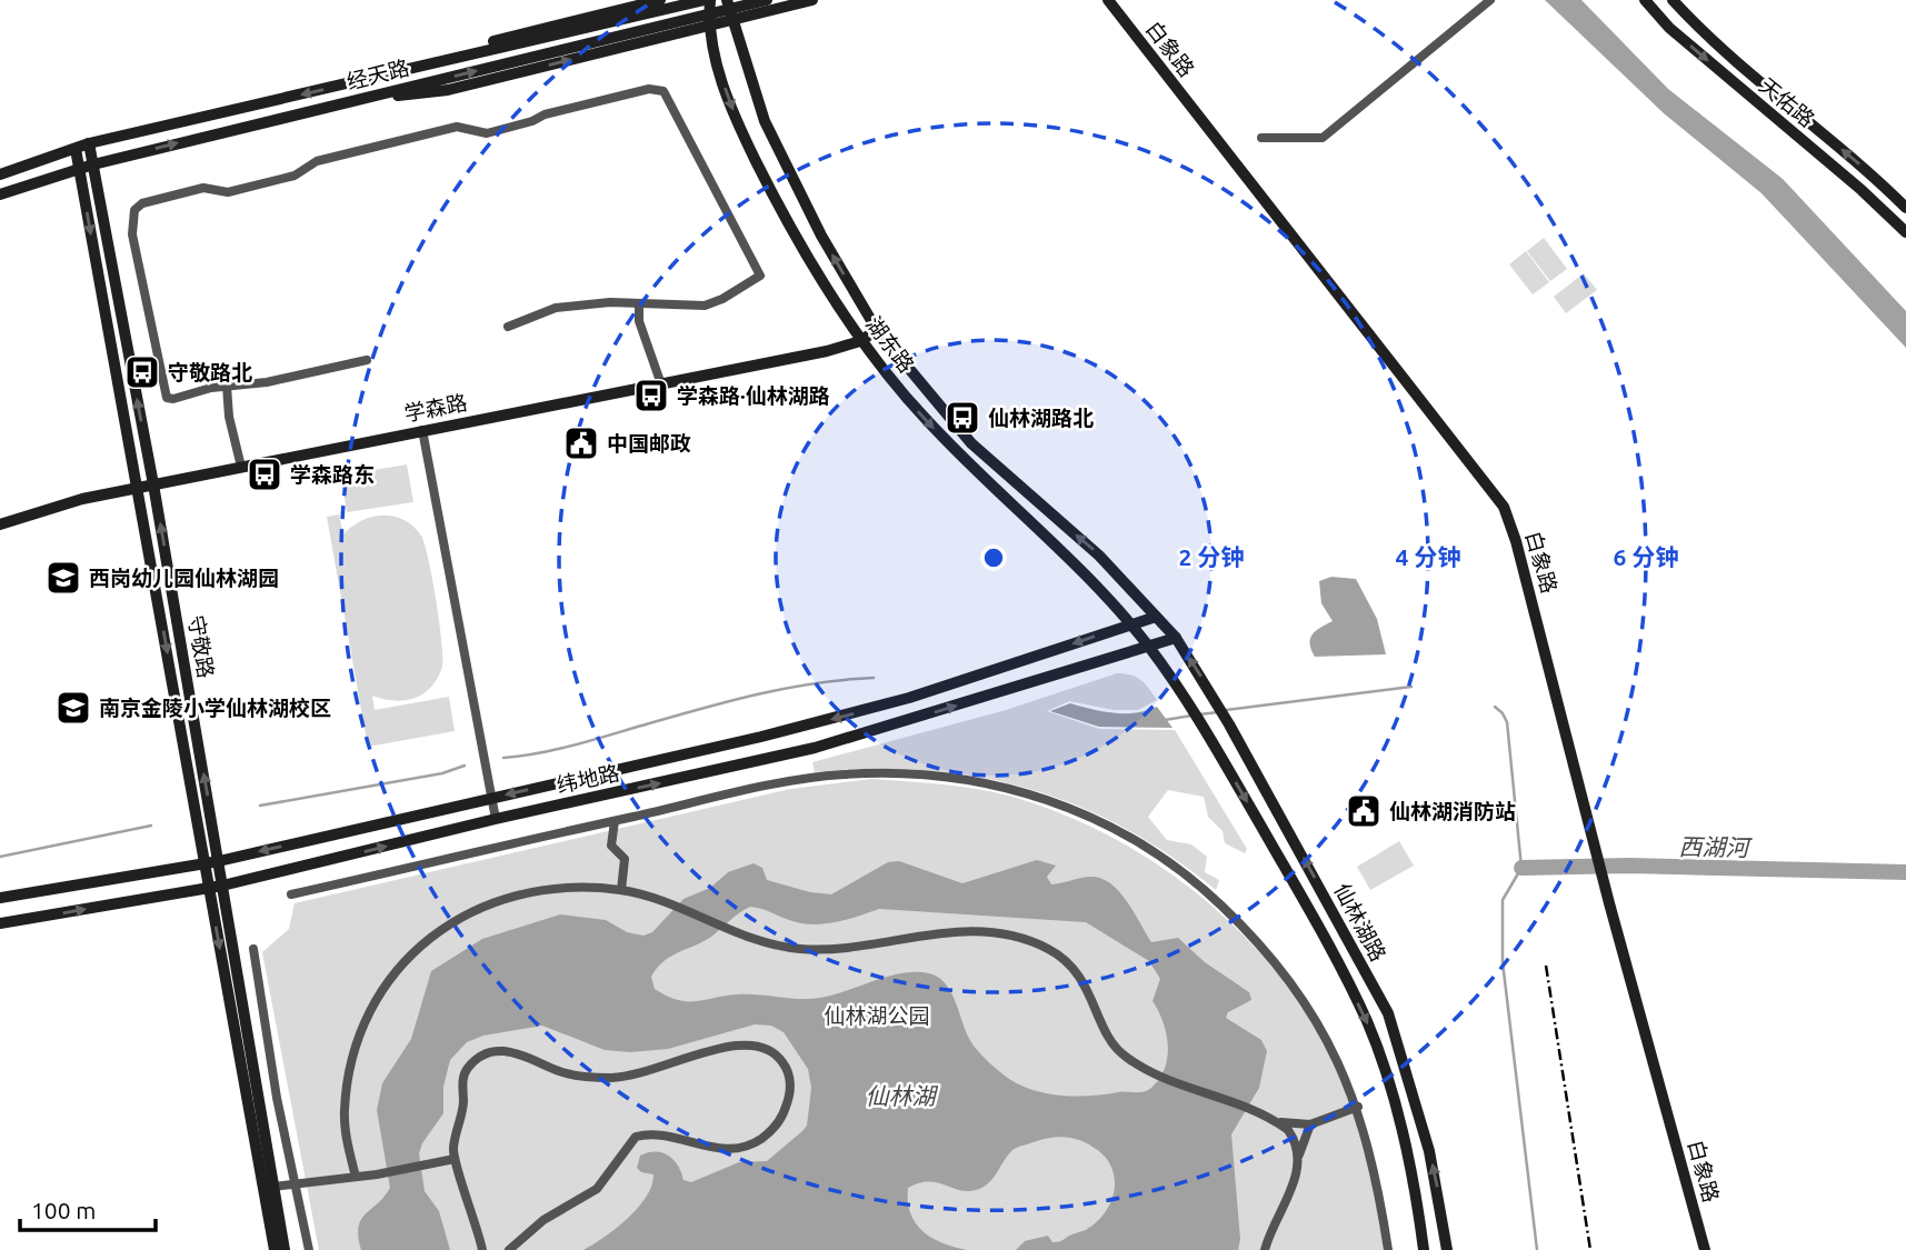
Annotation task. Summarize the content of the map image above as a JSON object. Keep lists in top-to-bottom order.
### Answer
{
  "streets": {
    "main road": [
      "白象路",
      "经天路",
      "天佑路",
      "湖东路",
      "学森路",
      "守敬路",
      "纬地路",
      "仙林湖路"
    ]
  },
  "crossings": [
    ["经天路", "湖东路"],
    ["经天路", "守敬路"],
    ["湖东路", "学森路"],
    ["湖东路", "纬地路"],
    ["湖东路", "仙林湖路"],
    ["学森路", "守敬路"],
    ["守敬路", "纬地路"],
    ["纬地路", "仙林湖路"]
  ],
  "water": ["西湖河", "仙林湖"],
  "parks": ["仙林湖公园"],
  "places": {
    "bus stop": [
      "守敬路北",
      "学森路·仙林湖路",
      "仙林湖路北",
      "学森路东"
    ],
    "public building": ["中国邮政", "仙林湖消防站"],
    "school or university": ["西岗幼儿园仙林湖园", "南京金陵小学仙林湖校区"]
  },
  "scale_bar": "100 m",
  "rings": ["2 分钟", "4 分钟", "6 分钟"]
}
